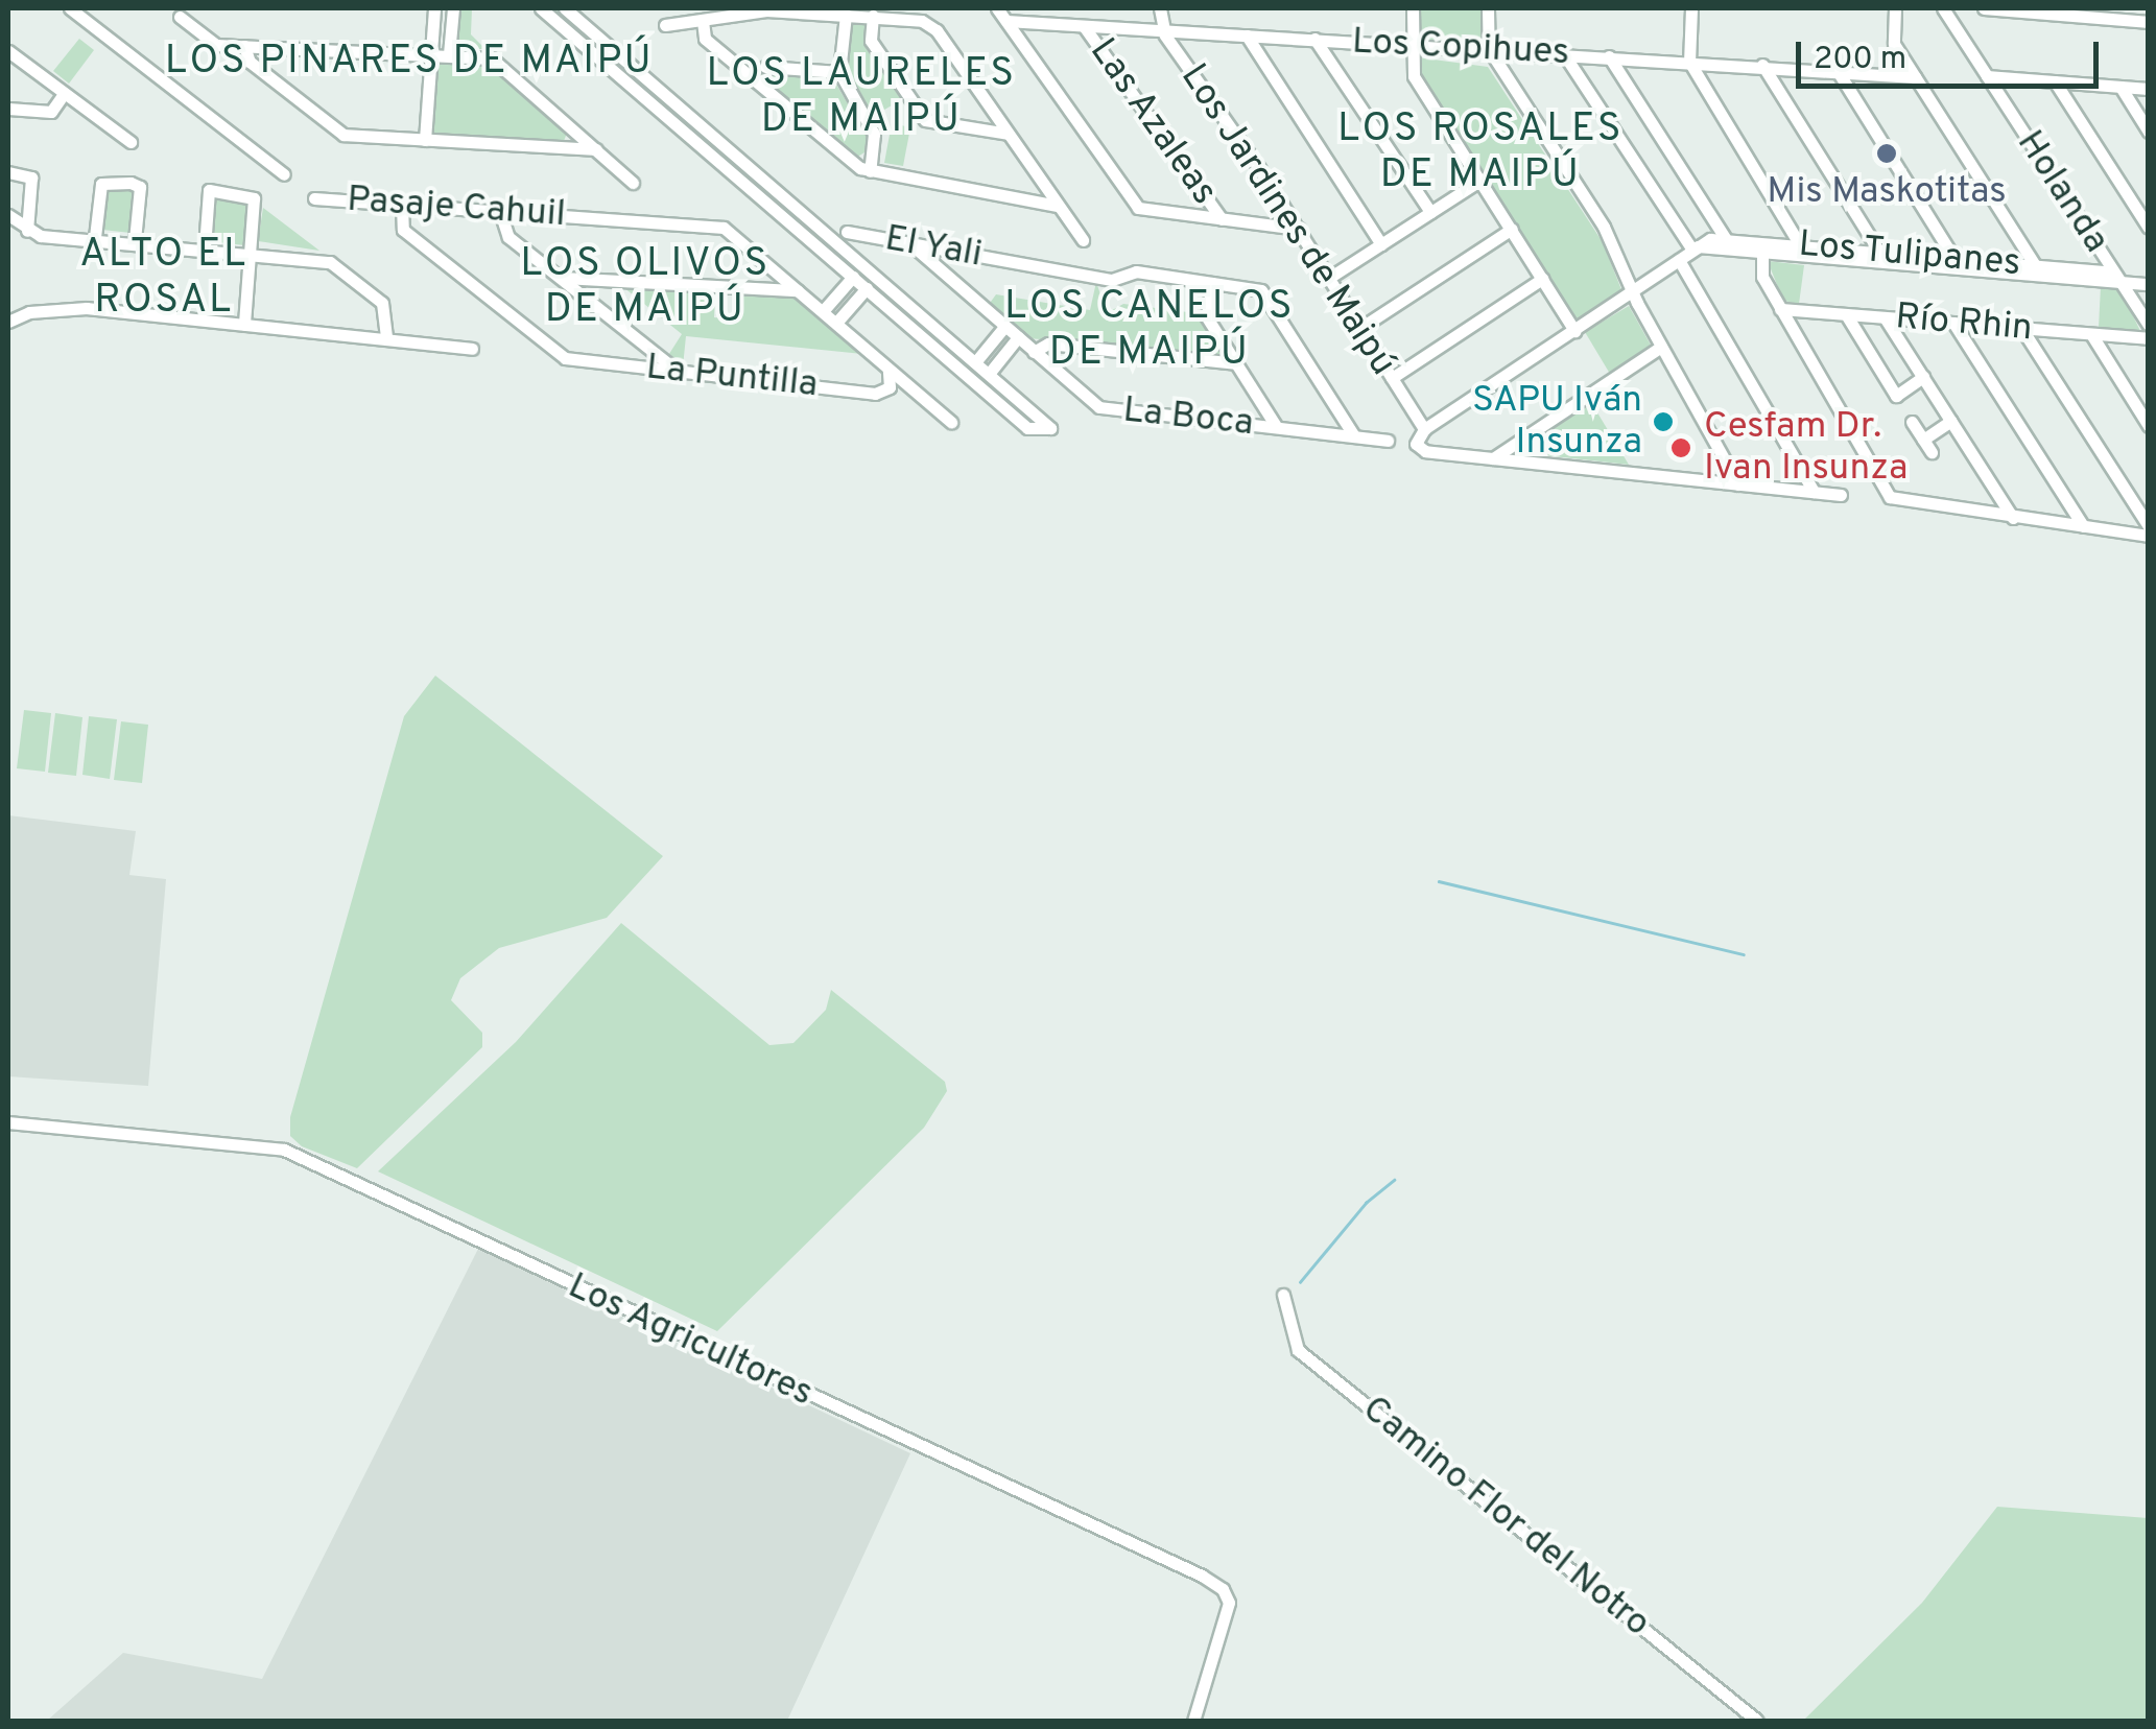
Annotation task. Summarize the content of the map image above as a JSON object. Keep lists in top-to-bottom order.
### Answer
{
  "streets": {
    "street": [
      "Los Copihues",
      "Las Azaleas",
      "Holanda",
      "Pasaje Cahuil",
      "Los Jardines de Maipú",
      "El Yali",
      "Los Tulipanes",
      "Río Rhin",
      "La Puntilla",
      "La Boca",
      "Los Agricultores",
      "Camino Flor del Notro"
    ]
  },
  "crossings": [
    ["Los Copihues", "Las Azaleas"],
    ["Los Copihues", "Los Jardines de Maipú"],
    ["Holanda", "Los Tulipanes"],
    ["Pasaje Cahuil", "La Puntilla"],
    ["Los Jardines de Maipú", "Los Tulipanes"],
    ["El Yali", "La Boca"]
  ],
  "districts": [
    "LOS PINARES DE MAIPÚ",
    "LOS LAURELES DE MAIPÚ",
    "LOS ROSALES DE MAIPÚ",
    "ALTO EL ROSAL",
    "LOS OLIVOS DE MAIPÚ",
    "LOS CANELOS DE MAIPÚ"
  ],
  "places": ["Mis Maskotitas", "SAPU Iván Insunza", "Cesfam Dr. Ivan Insunza"],
  "scale_bar": "200 m"
}
